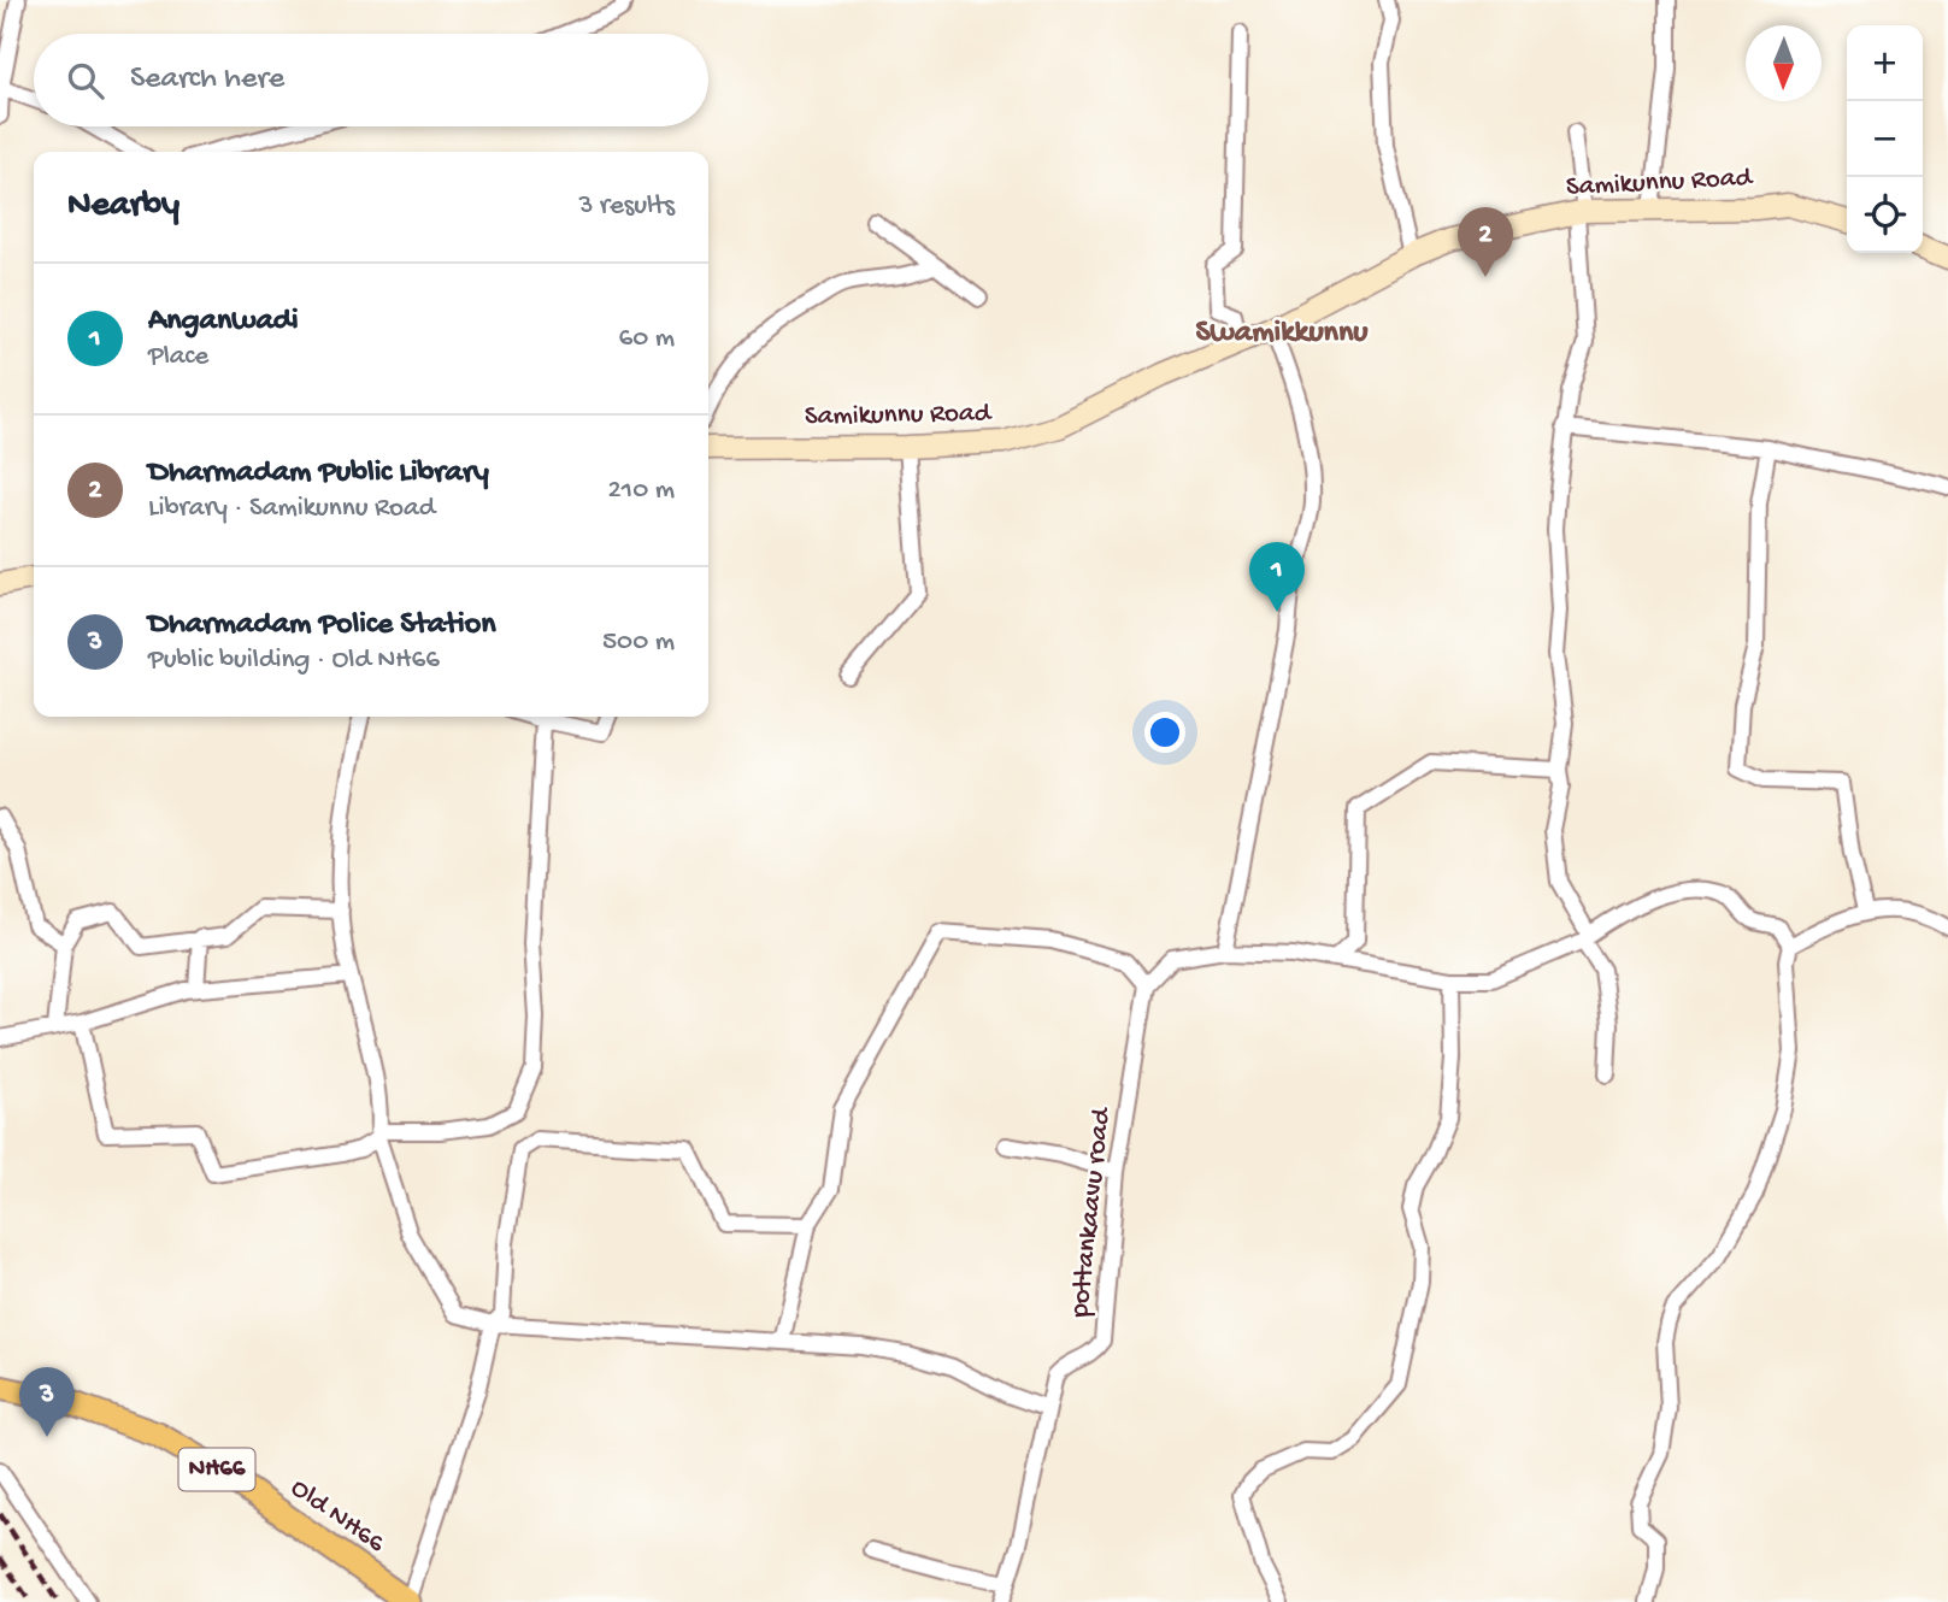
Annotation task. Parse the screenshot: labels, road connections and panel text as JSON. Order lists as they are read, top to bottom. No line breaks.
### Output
{"streets":{"main road":["Samikunnu Road","NH66","Old NH66"],"street":["pottankaavu road"]},"districts":["Swamikkunnu"],"north":"bottom","page":{"map_buttons":["+","−"],"search":"Search here","heading":["Nearby","3 results"],"pins":["2","1","3"],"list":[{"mark":"1","name":"Anganwadi","note":"Place","value":"60 m"},{"mark":"2","name":"Dharmadam Public Library","note":"Library · Samikunnu Road","value":"210 m"},{"mark":"3","name":"Dharmadam Police Station","note":"Public building · Old NH66","value":"500 m"}]}}
